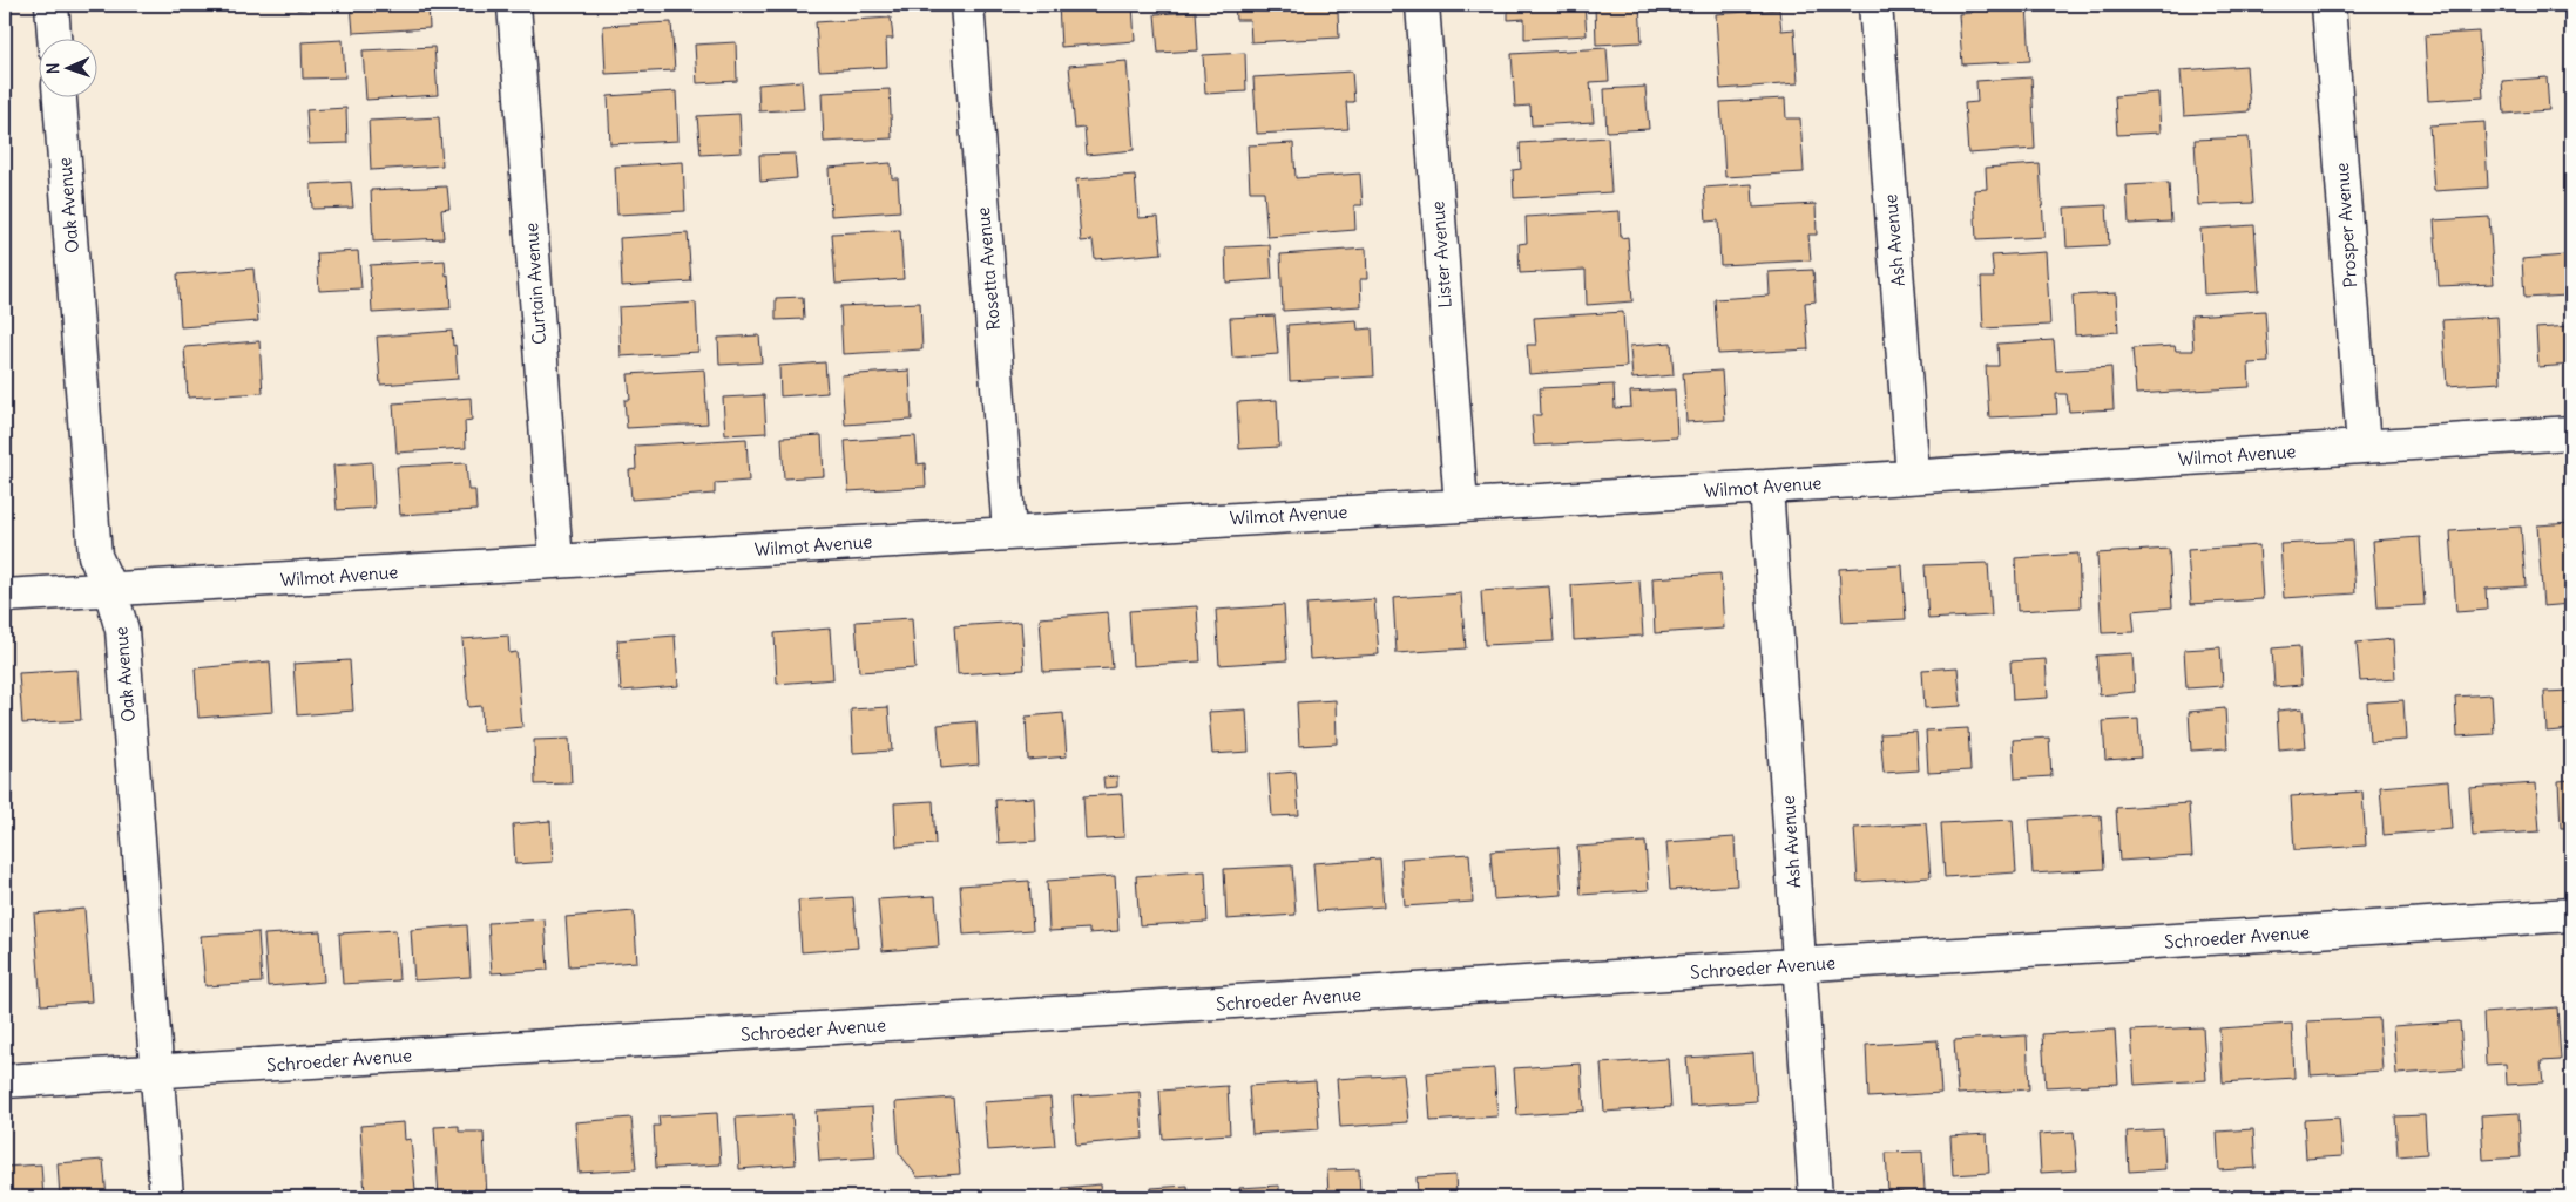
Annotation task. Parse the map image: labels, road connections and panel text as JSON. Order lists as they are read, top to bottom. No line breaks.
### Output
{"streets":{"street":["Oak Avenue","Prosper Avenue","Ash Avenue","Lister Avenue","Rosetta Avenue","Curtain Avenue","Wilmot Avenue","Schroeder Avenue"]},"crossings":[["Oak Avenue","Wilmot Avenue"],["Oak Avenue","Schroeder Avenue"],["Prosper Avenue","Wilmot Avenue"],["Ash Avenue","Wilmot Avenue"],["Ash Avenue","Schroeder Avenue"],["Lister Avenue","Wilmot Avenue"],["Rosetta Avenue","Wilmot Avenue"],["Curtain Avenue","Wilmot Avenue"]],"north":"left"}
